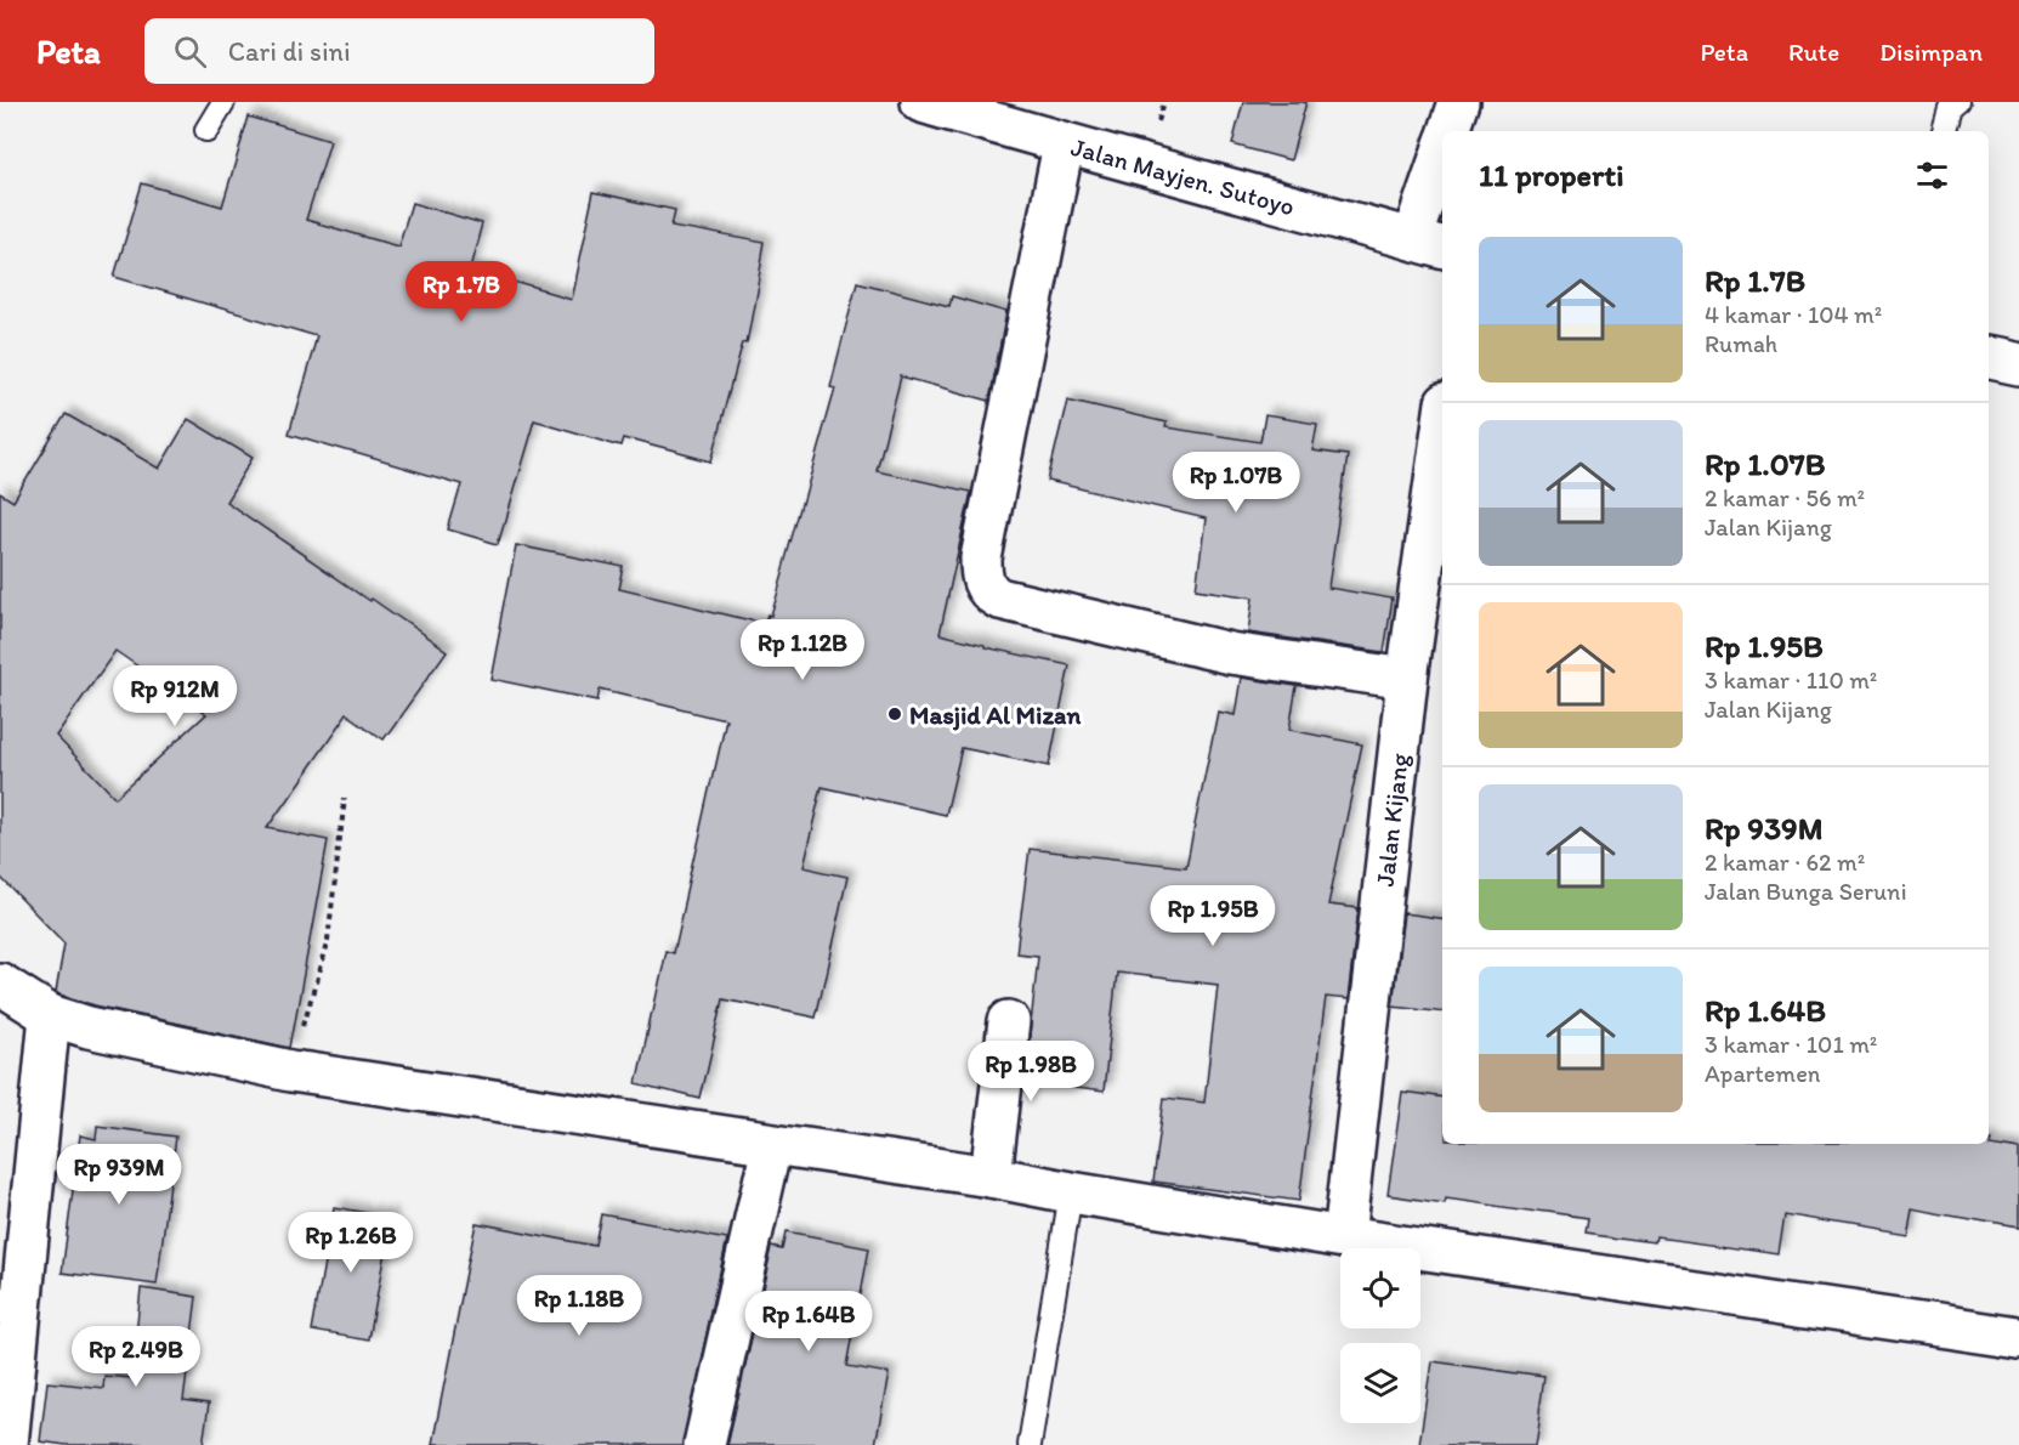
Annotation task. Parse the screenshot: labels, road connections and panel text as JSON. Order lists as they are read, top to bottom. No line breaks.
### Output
{"streets":{"main road":["Jalan Mayjen. Sutoyo","Jalan Kijang"]},"places":["Masjid Al Mizan"],"page":{"header":"Peta","search":"Cari di sini","nav":["Peta","Rute","Disimpan"],"heading":"11 properti","list":[{"name":"Rp 1.7B","note":"4 kamar · 104 m² · Rumah"},{"name":"Rp 1.07B","note":"2 kamar · 56 m² · Jalan Kijang"},{"name":"Rp 1.95B","note":"3 kamar · 110 m² · Jalan Kijang"},{"name":"Rp 939M","note":"2 kamar · 62 m² · Jalan Bunga Seruni"},{"name":"Rp 1.64B","note":"3 kamar · 101 m² · Apartemen"}],"price":["Rp 1.7B","Rp 1.07B","Rp 1.12B","Rp 912M","Rp 1.95B","Rp 1.98B","Rp 939M","Rp 1.26B","Rp 1.18B","Rp 1.64B","Rp 2.49B"]}}
